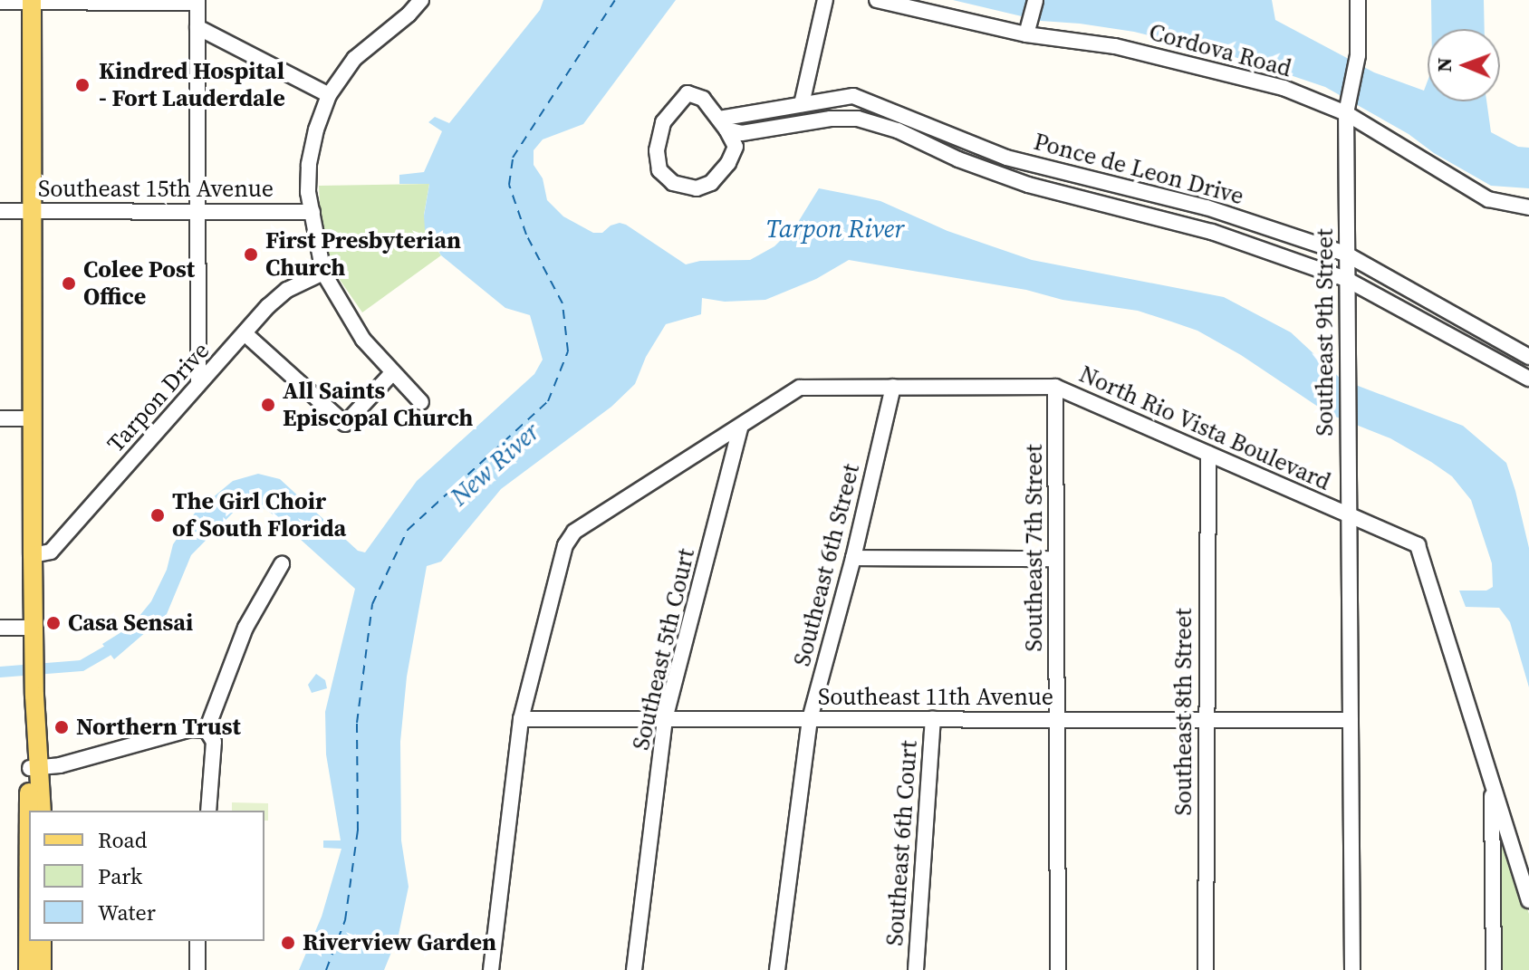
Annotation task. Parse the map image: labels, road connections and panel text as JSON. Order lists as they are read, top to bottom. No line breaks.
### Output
{"streets":{"street":["Cordova Road","Ponce de Leon Drive","Southeast 15th Avenue","Southeast 9th Street","Tarpon Drive","North Rio Vista Boulevard","Southeast 7th Street","Southeast 6th Street","Southeast 5th Court","Southeast 11th Avenue","Southeast 8th Street","Southeast 6th Court"]},"crossings":[["Cordova Road","Southeast 9th Street"],["Ponce de Leon Drive","Southeast 9th Street"],["Southeast 9th Street","North Rio Vista Boulevard"],["Southeast 9th Street","Southeast 11th Avenue"],["North Rio Vista Boulevard","Southeast 7th Street"],["North Rio Vista Boulevard","Southeast 6th Street"],["North Rio Vista Boulevard","Southeast 5th Court"],["North Rio Vista Boulevard","Southeast 11th Avenue"],["North Rio Vista Boulevard","Southeast 8th Street"],["Southeast 7th Street","Southeast 11th Avenue"],["Southeast 6th Street","Southeast 11th Avenue"],["Southeast 5th Court","Southeast 11th Avenue"],["Southeast 11th Avenue","Southeast 8th Street"],["Southeast 11th Avenue","Southeast 6th Court"]],"water":["Tarpon River","New River"],"places":["Kindred Hospital - Fort Lauderdale","First Presbyterian Church","Colee Post Office","All Saints Episcopal Church","The Girl Choir of South Florida","Casa Sensai","Northern Trust","Riverview Garden"],"legend":["Road","Park","Water"],"north":"left"}
